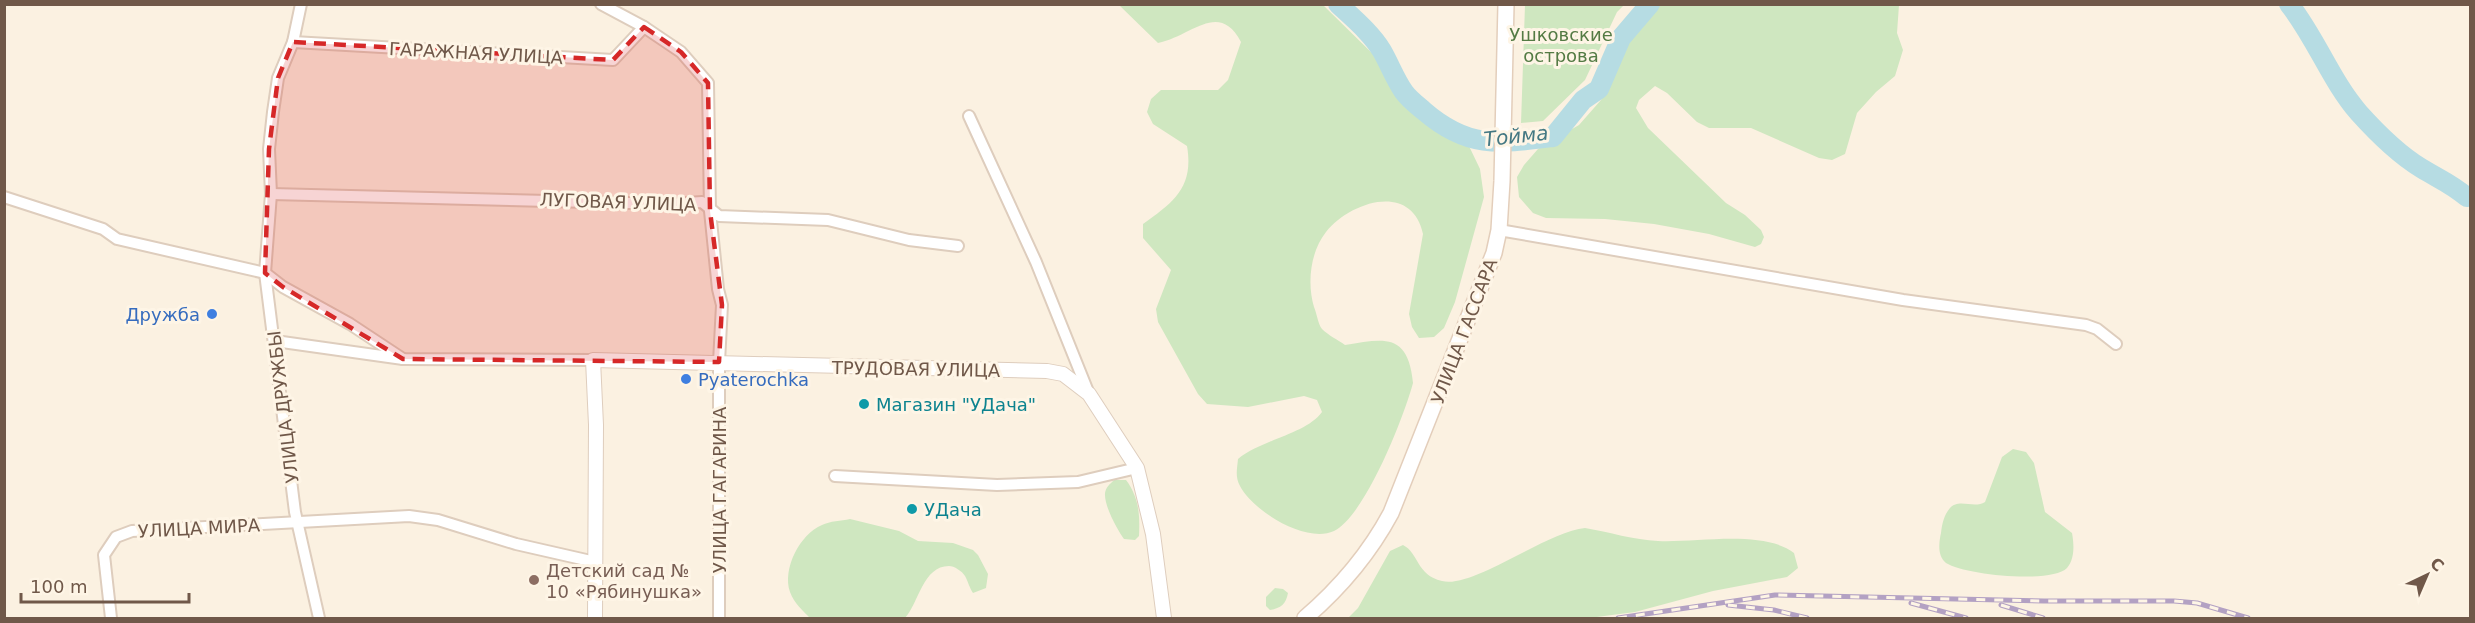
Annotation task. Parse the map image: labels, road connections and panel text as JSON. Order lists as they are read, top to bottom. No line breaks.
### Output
{"streets":{"main road":["УЛИЦА ГАССАРА"],"street":["ГАРАЖНАЯ УЛИЦА","ЛУГОВАЯ УЛИЦА","ТРУДОВАЯ УЛИЦА","УЛИЦА ДРУЖБЫ","УЛИЦА ГАГАРИНА","УЛИЦА МИРА"]},"crossings":[["ГАРАЖНАЯ УЛИЦА","УЛИЦА ДРУЖБЫ"],["ГАРАЖНАЯ УЛИЦА","УЛИЦА ГАГАРИНА"],["ЛУГОВАЯ УЛИЦА","УЛИЦА ДРУЖБЫ"],["ЛУГОВАЯ УЛИЦА","УЛИЦА ГАГАРИНА"],["ТРУДОВАЯ УЛИЦА","УЛИЦА ГАГАРИНА"],["УЛИЦА ДРУЖБЫ","УЛИЦА МИРА"]],"water":["Тойма"],"parks":["Ушковские острова"],"places":["Дружба","Pyaterochka","Магазин \"УДача\"","УДача","Детский сад № 10 «Рябинушка»"],"scale_bar":"100 m","north":"top right"}
